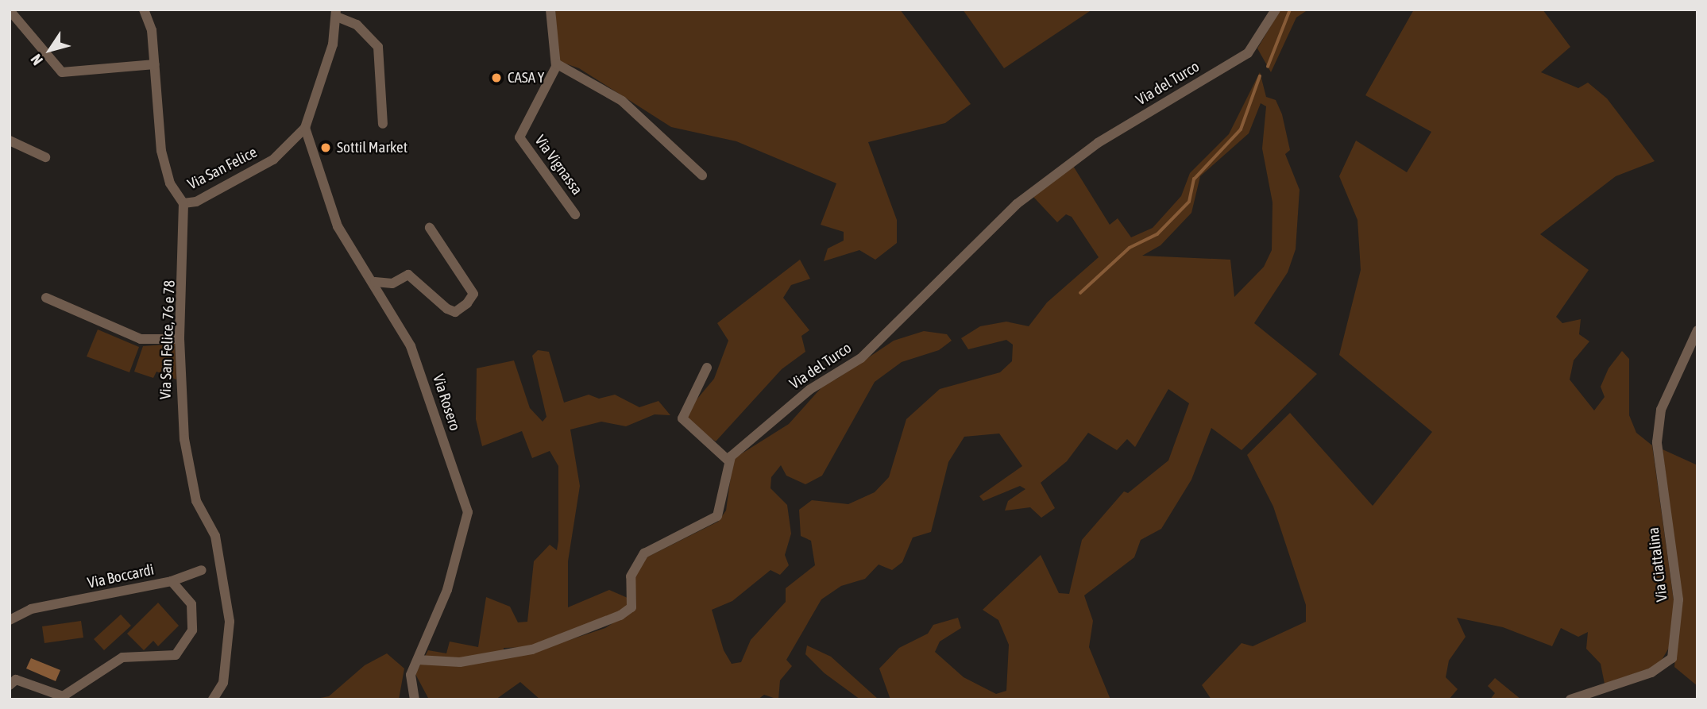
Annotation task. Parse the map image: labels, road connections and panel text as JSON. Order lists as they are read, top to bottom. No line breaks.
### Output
{"streets":{"street":["Via del Turco","Via Vignassa","Via San Felice","Via San Felice, 76 e 78","Via Rosero","Via Ciattalina","Via Boccardi"]},"crossings":[["Via San Felice","Via San Felice, 76 e 78"],["Via San Felice","Via Rosero"]],"places":["CASA Y","Sottil Market"],"north":"bottom left"}
